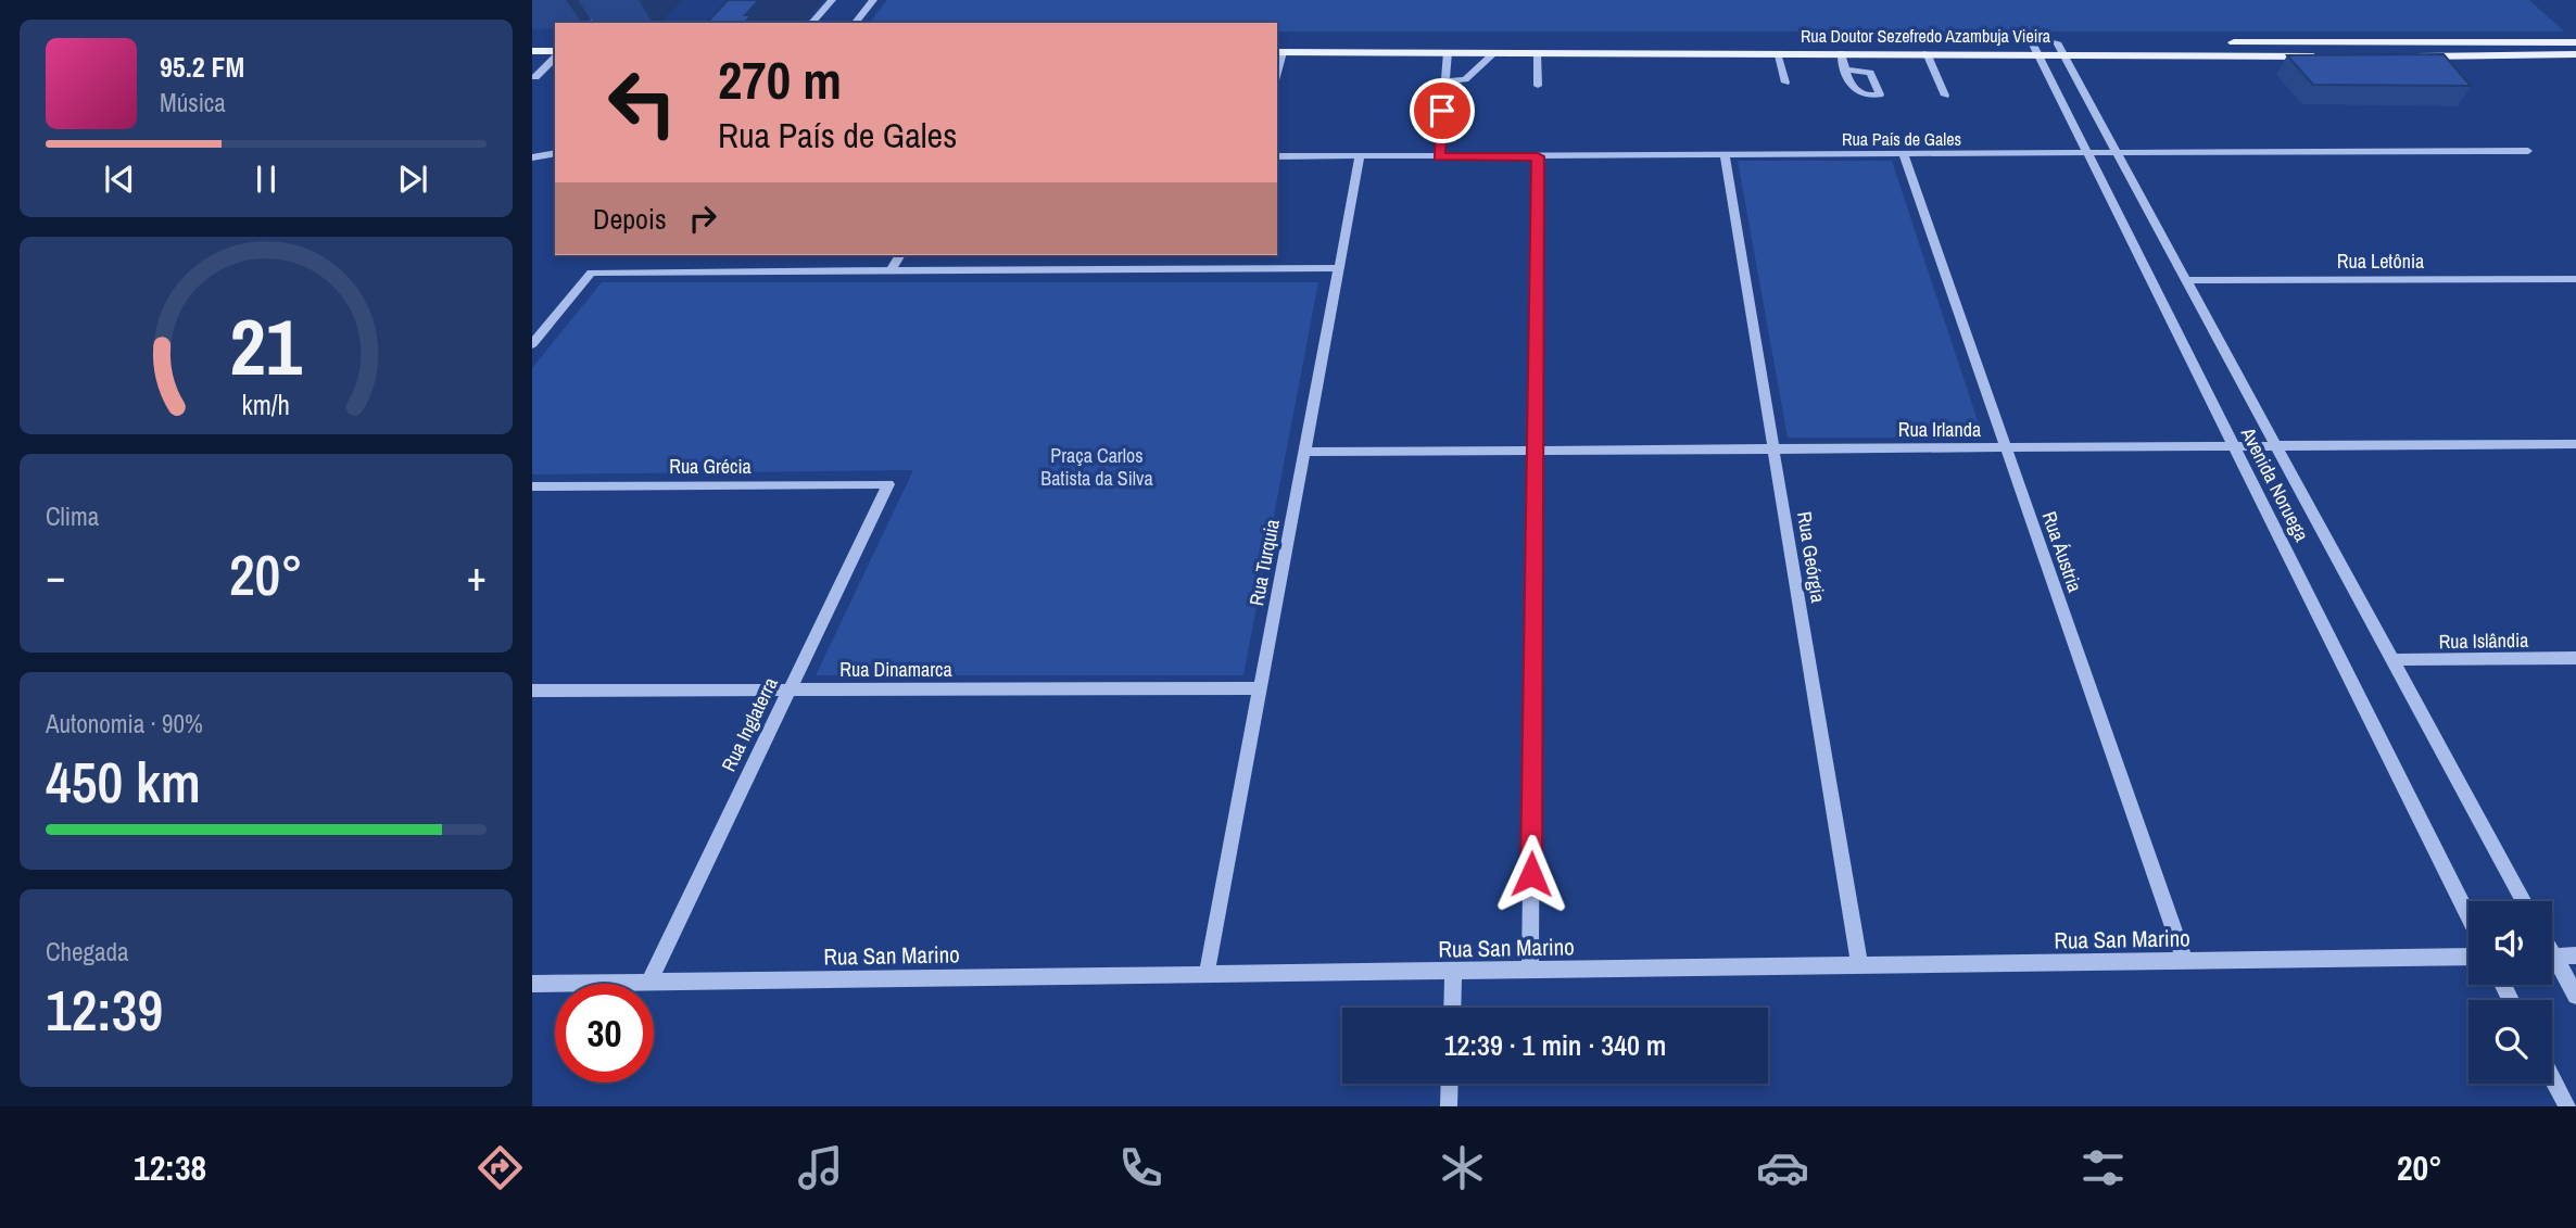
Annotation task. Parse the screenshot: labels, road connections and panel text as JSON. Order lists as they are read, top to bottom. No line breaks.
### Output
{"streets":{"main road":["Rua Doutor Sezefredo Azambuja Vieira"],"street":["Rua País de Gales","Rua Letônia","Rua Irlanda","Rua Grécia","Avenida Noruega","Rua Áustria","Rua Geórgia","Rua Turquia","Rua Islândia","Rua Dinamarca","Rua Inglaterra","Rua San Marino"]},"crossings":[["Rua Doutor Sezefredo Azambuja Vieira","Avenida Noruega"],["Rua País de Gales","Avenida Noruega"],["Rua País de Gales","Rua Áustria"],["Rua País de Gales","Rua Geórgia"],["Rua País de Gales","Rua Turquia"],["Rua Letônia","Avenida Noruega"],["Rua Irlanda","Avenida Noruega"],["Rua Irlanda","Rua Áustria"],["Rua Irlanda","Rua Geórgia"],["Rua Irlanda","Rua Turquia"],["Rua Grécia","Rua Inglaterra"],["Avenida Noruega","Rua Islândia"],["Rua Áustria","Rua San Marino"],["Rua Geórgia","Rua San Marino"],["Rua Turquia","Rua Dinamarca"],["Rua Turquia","Rua San Marino"],["Rua Dinamarca","Rua Inglaterra"],["Rua Inglaterra","Rua San Marino"]],"parks":["Praça Carlos Batista da Silva"],"page":{"turn":["270 m","Rua País de Gales"],"song":["95.2 FM","Música"],"then":"Depois","tile":["Clima",["Autonomia · 90%","450 km"],["Chegada","12:39"]],"heat":["−","20°","+"],"limit":"30","trip":"12:39 · 1 min · 340 m","tabs":["12:38","20°"],"gauge":["21","km/h"]}}
